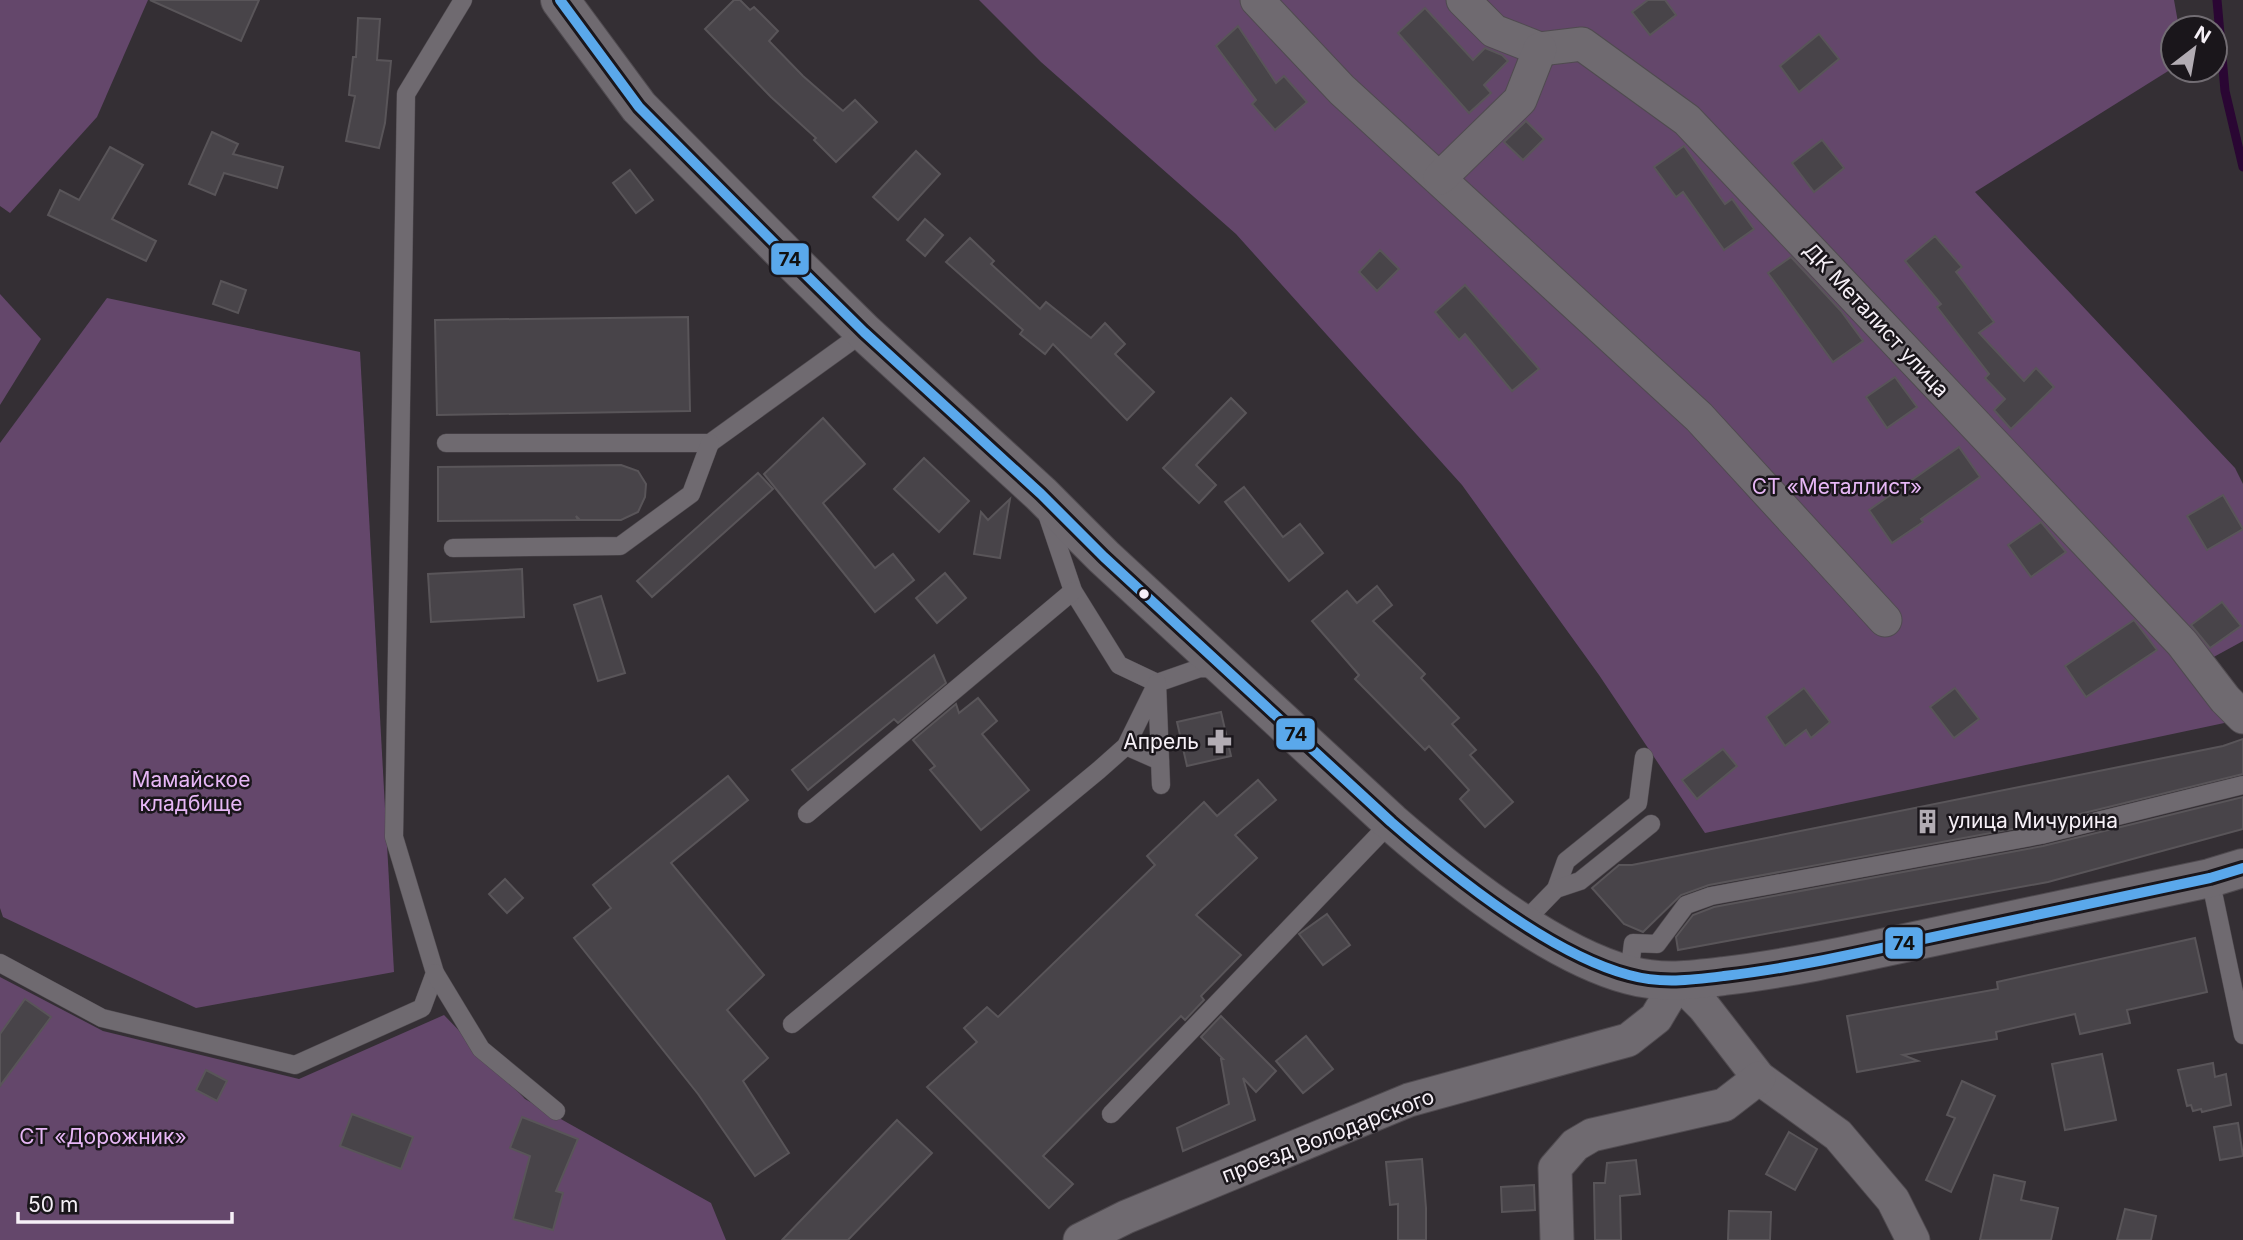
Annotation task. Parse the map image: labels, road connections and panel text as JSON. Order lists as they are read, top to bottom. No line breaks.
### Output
{"streets":{"street":["ДК Металист улица","проезд Володарского"]},"parks":["СТ «Металлист»","Мамайское кладбище","СТ «Дорожник»"],"places":{"pharmacy":["Апрель"],"building":["улица Мичурина"]},"lines":["transit line 74"],"scale_bar":"50 m","north":"top right"}
